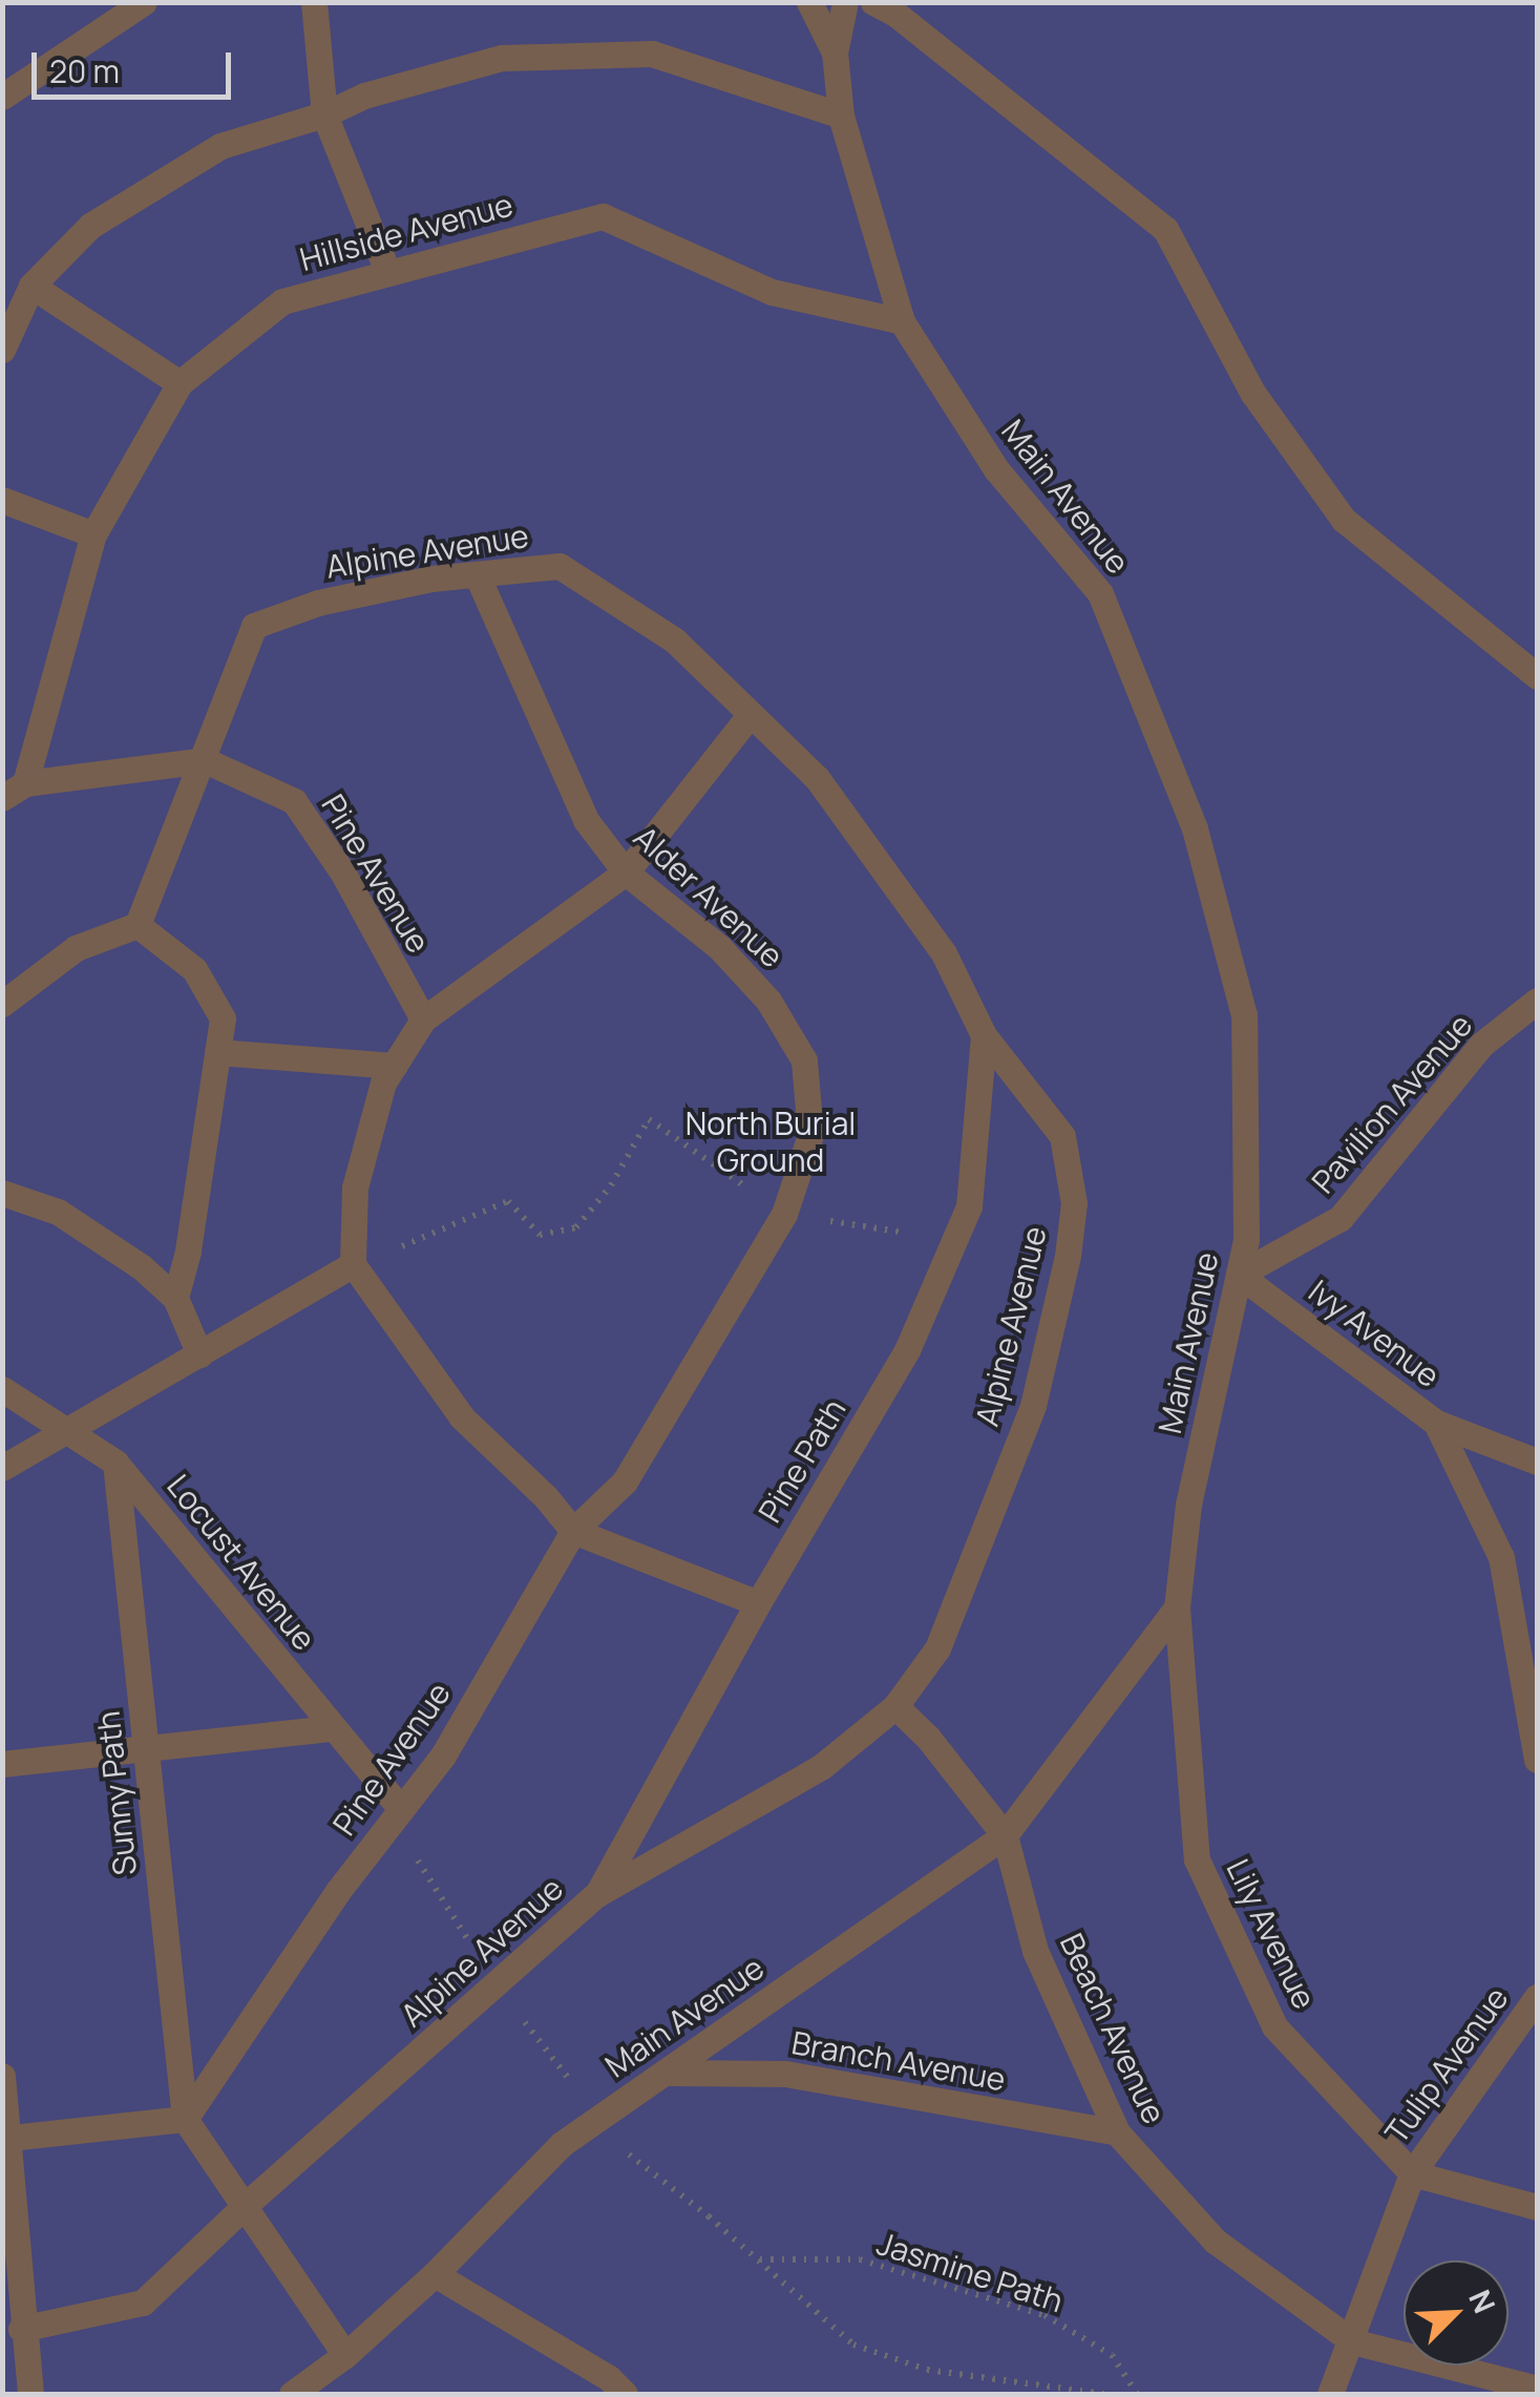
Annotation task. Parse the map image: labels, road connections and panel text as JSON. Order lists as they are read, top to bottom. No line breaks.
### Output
{"streets":{"lane":["Hillside Avenue","Main Avenue","Alpine Avenue","Pine Avenue","Alder Avenue","Pavilion Avenue","Ivy Avenue","Pine Path","Locust Avenue","Sunny Path","Lily Avenue","Beach Avenue","Branch Avenue","Tulip Avenue"],"path":["Jasmine Path"]},"crossings":[["Hillside Avenue","Main Avenue"],["Main Avenue","Pavilion Avenue"],["Main Avenue","Ivy Avenue"],["Main Avenue","Lily Avenue"],["Main Avenue","Beach Avenue"],["Main Avenue","Branch Avenue"],["Alpine Avenue","Pine Avenue"],["Alpine Avenue","Alder Avenue"],["Alpine Avenue","Pine Path"],["Pine Avenue","Alder Avenue"],["Pine Avenue","Locust Avenue"],["Pine Avenue","Sunny Path"],["Pavilion Avenue","Ivy Avenue"],["Locust Avenue","Sunny Path"],["Lily Avenue","Tulip Avenue"],["Beach Avenue","Branch Avenue"],["Beach Avenue","Tulip Avenue"]],"parks":["North Burial Ground"],"scale_bar":"20 m","north":"top right"}
